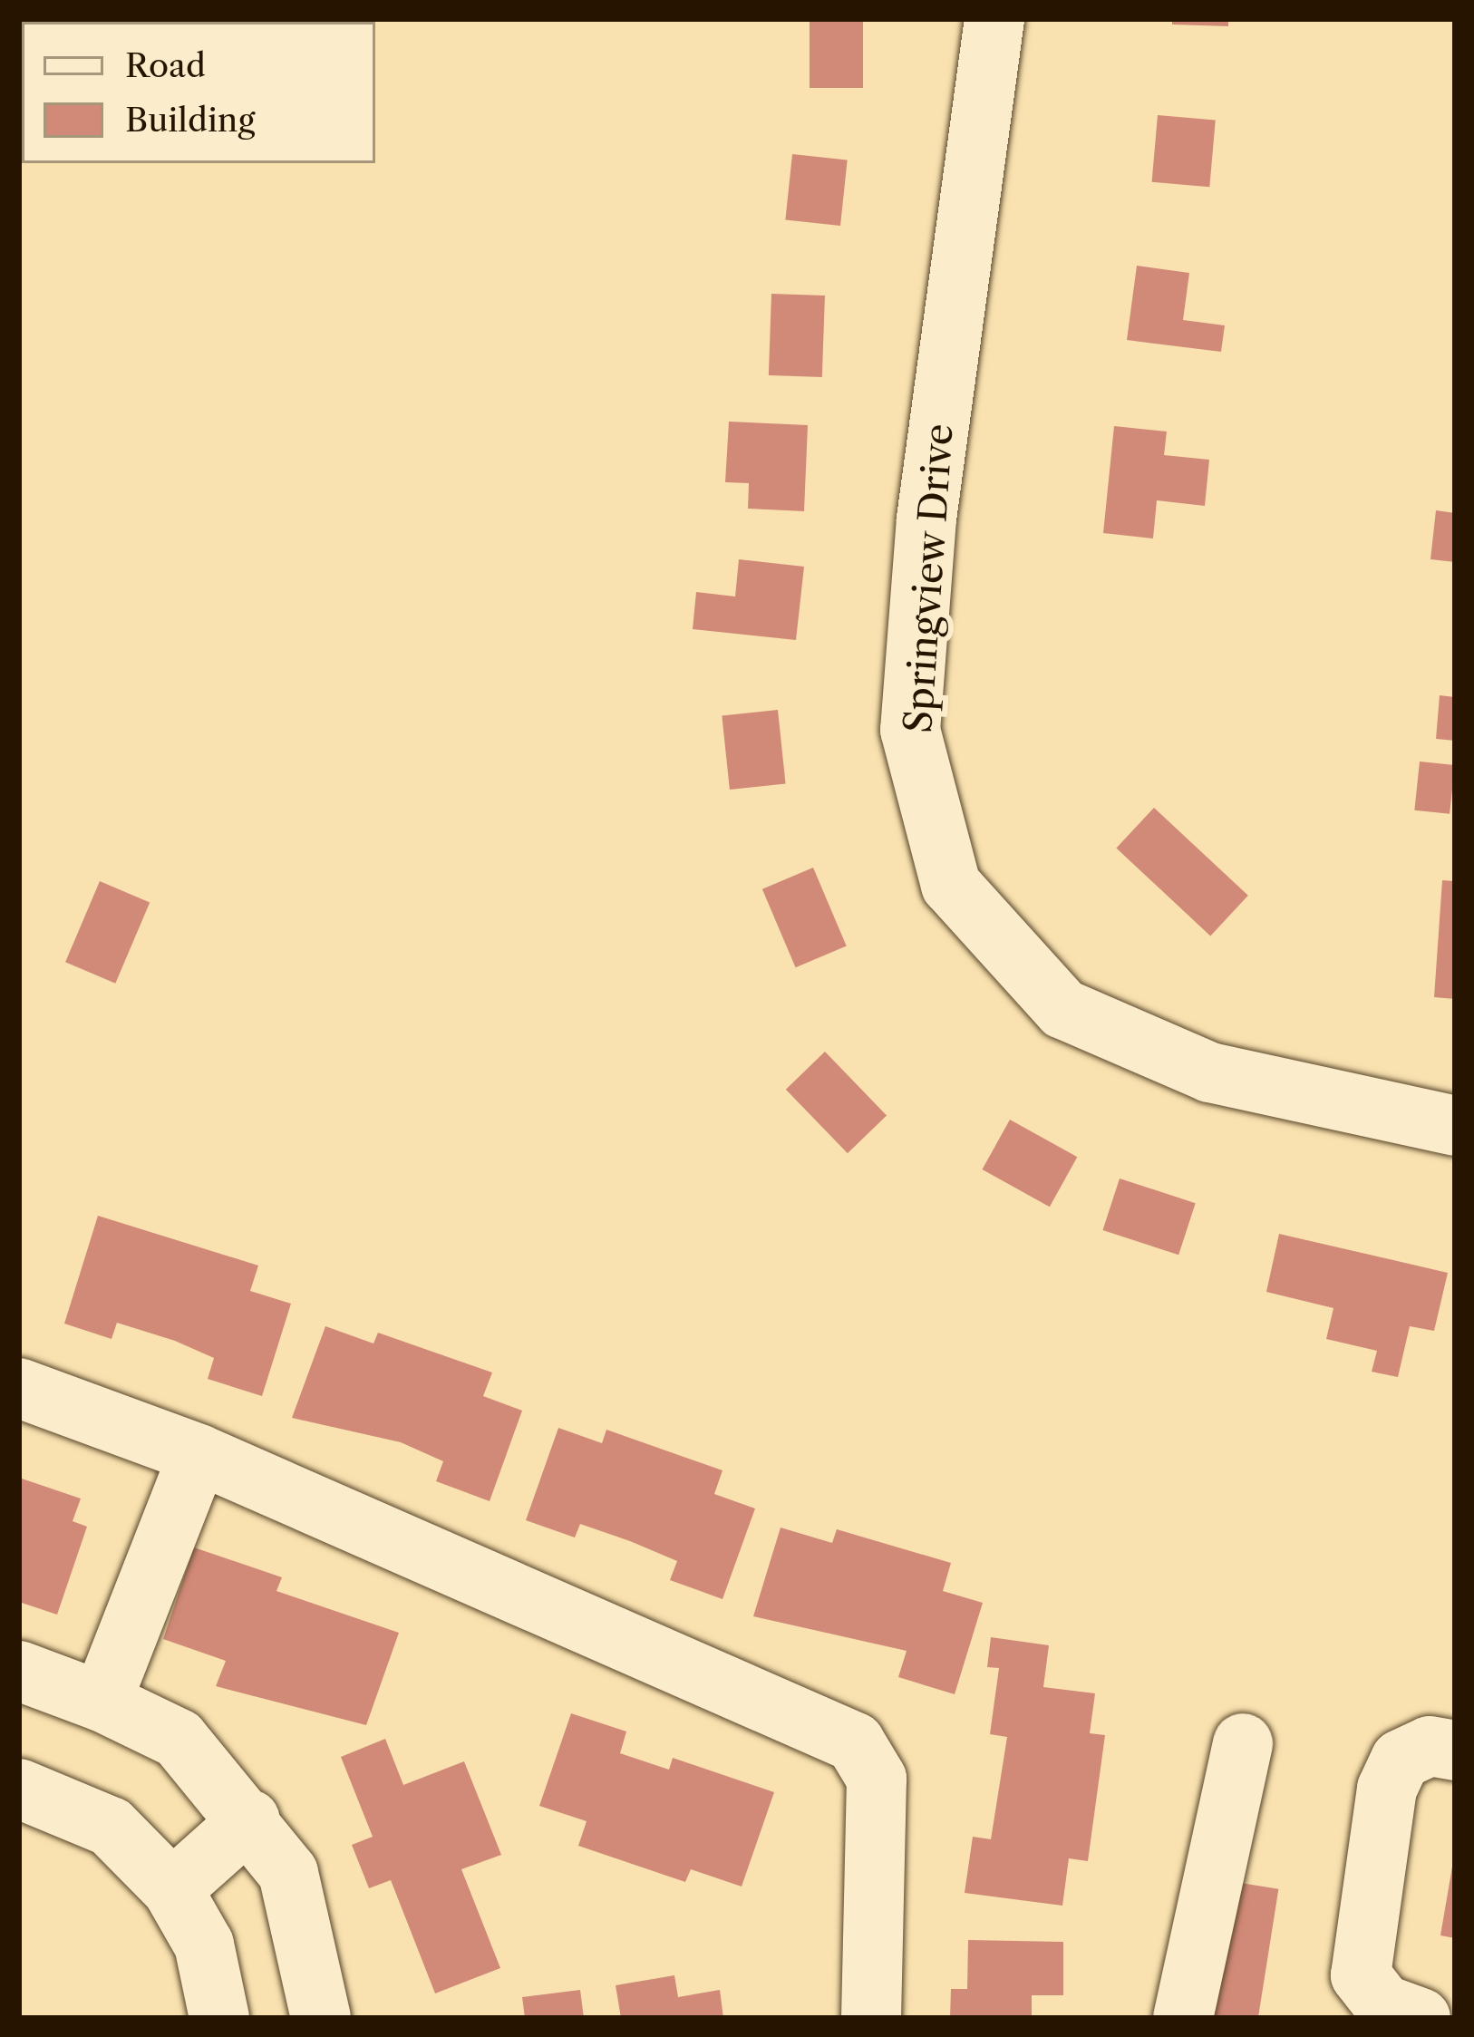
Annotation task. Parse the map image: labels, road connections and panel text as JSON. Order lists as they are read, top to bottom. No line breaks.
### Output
{"streets":{"street":["Springview Drive"]},"legend":["Road","Building"]}
